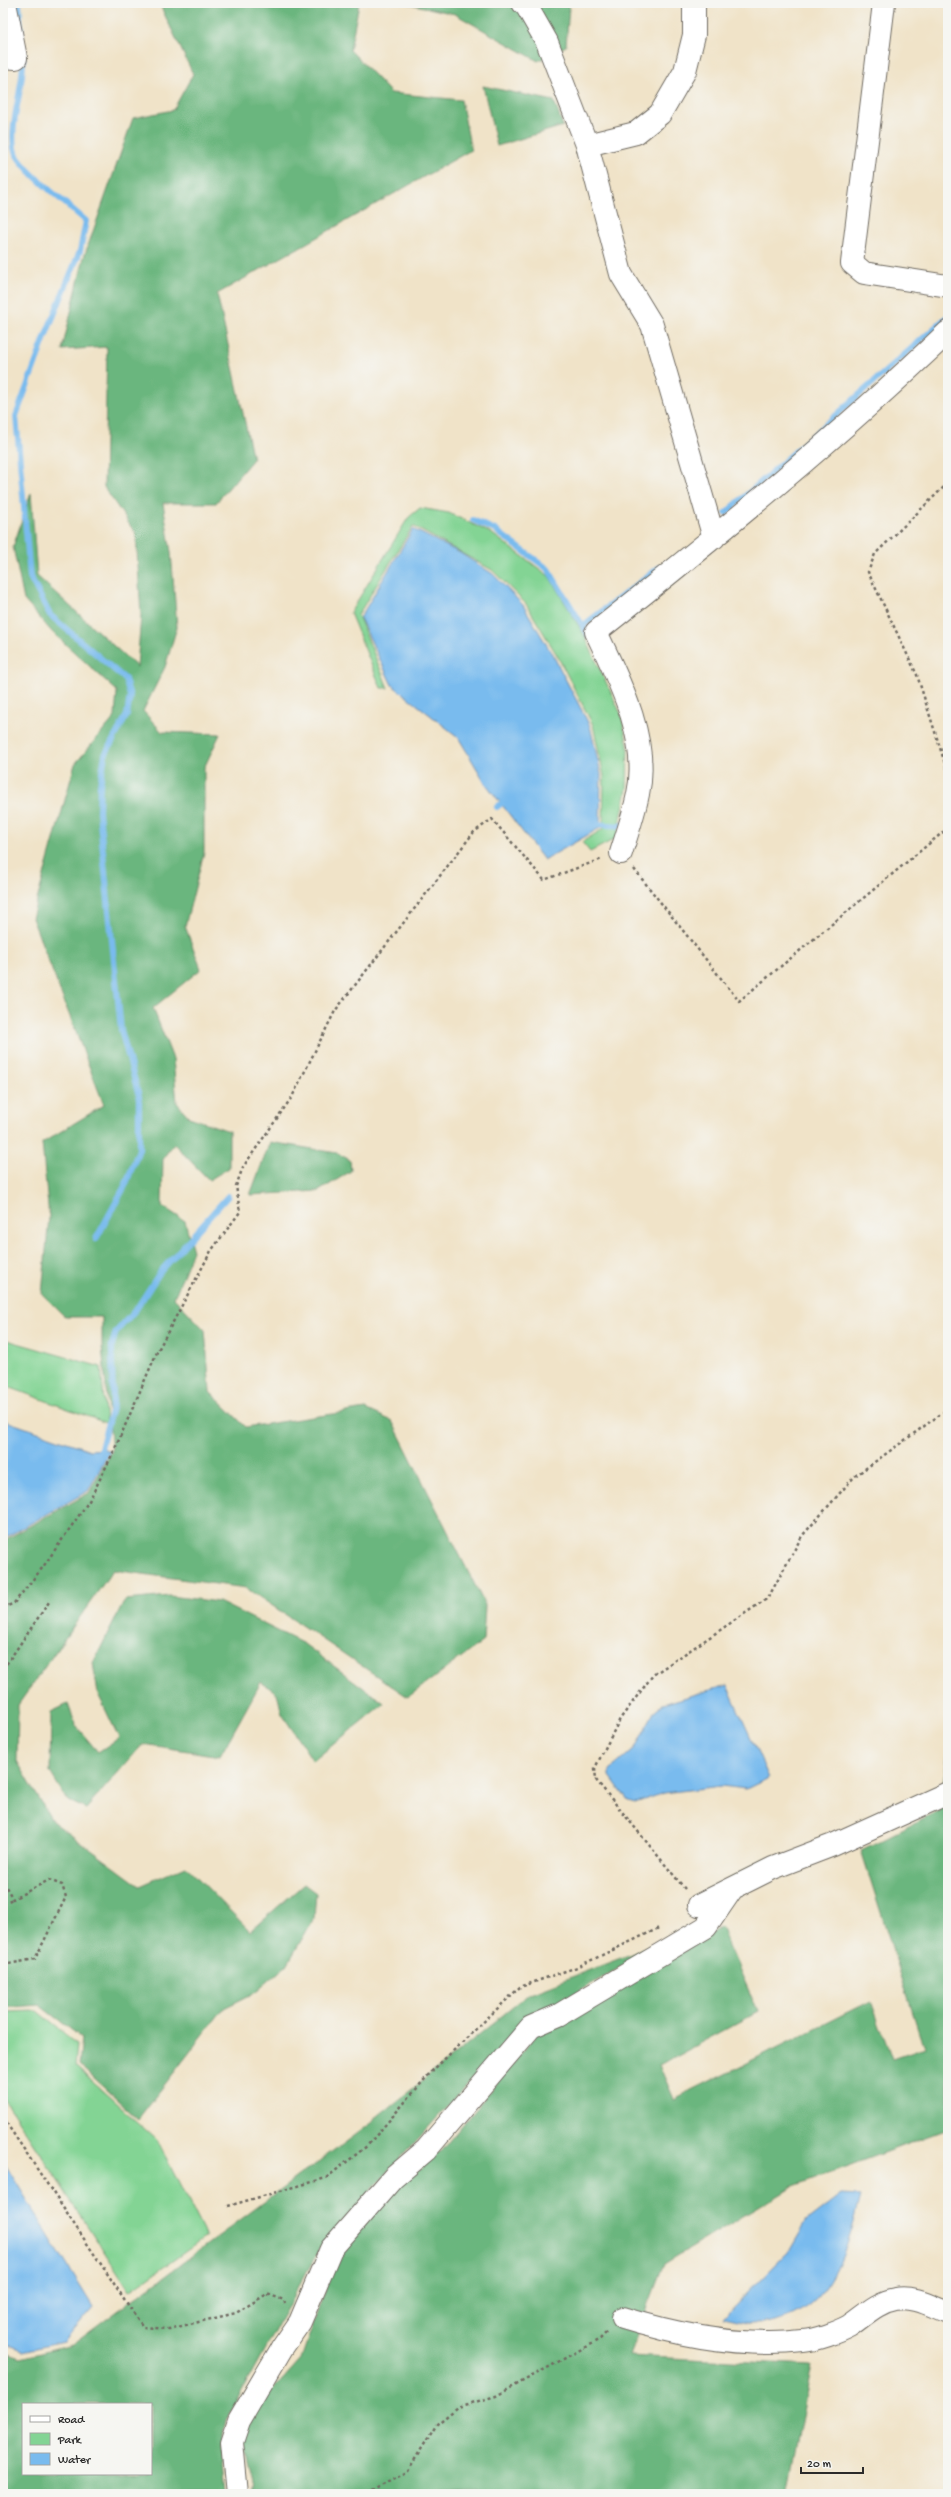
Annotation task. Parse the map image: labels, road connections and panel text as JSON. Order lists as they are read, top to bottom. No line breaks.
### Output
{"legend":["Road","Park","Water"],"scale_bar":"20 m"}
